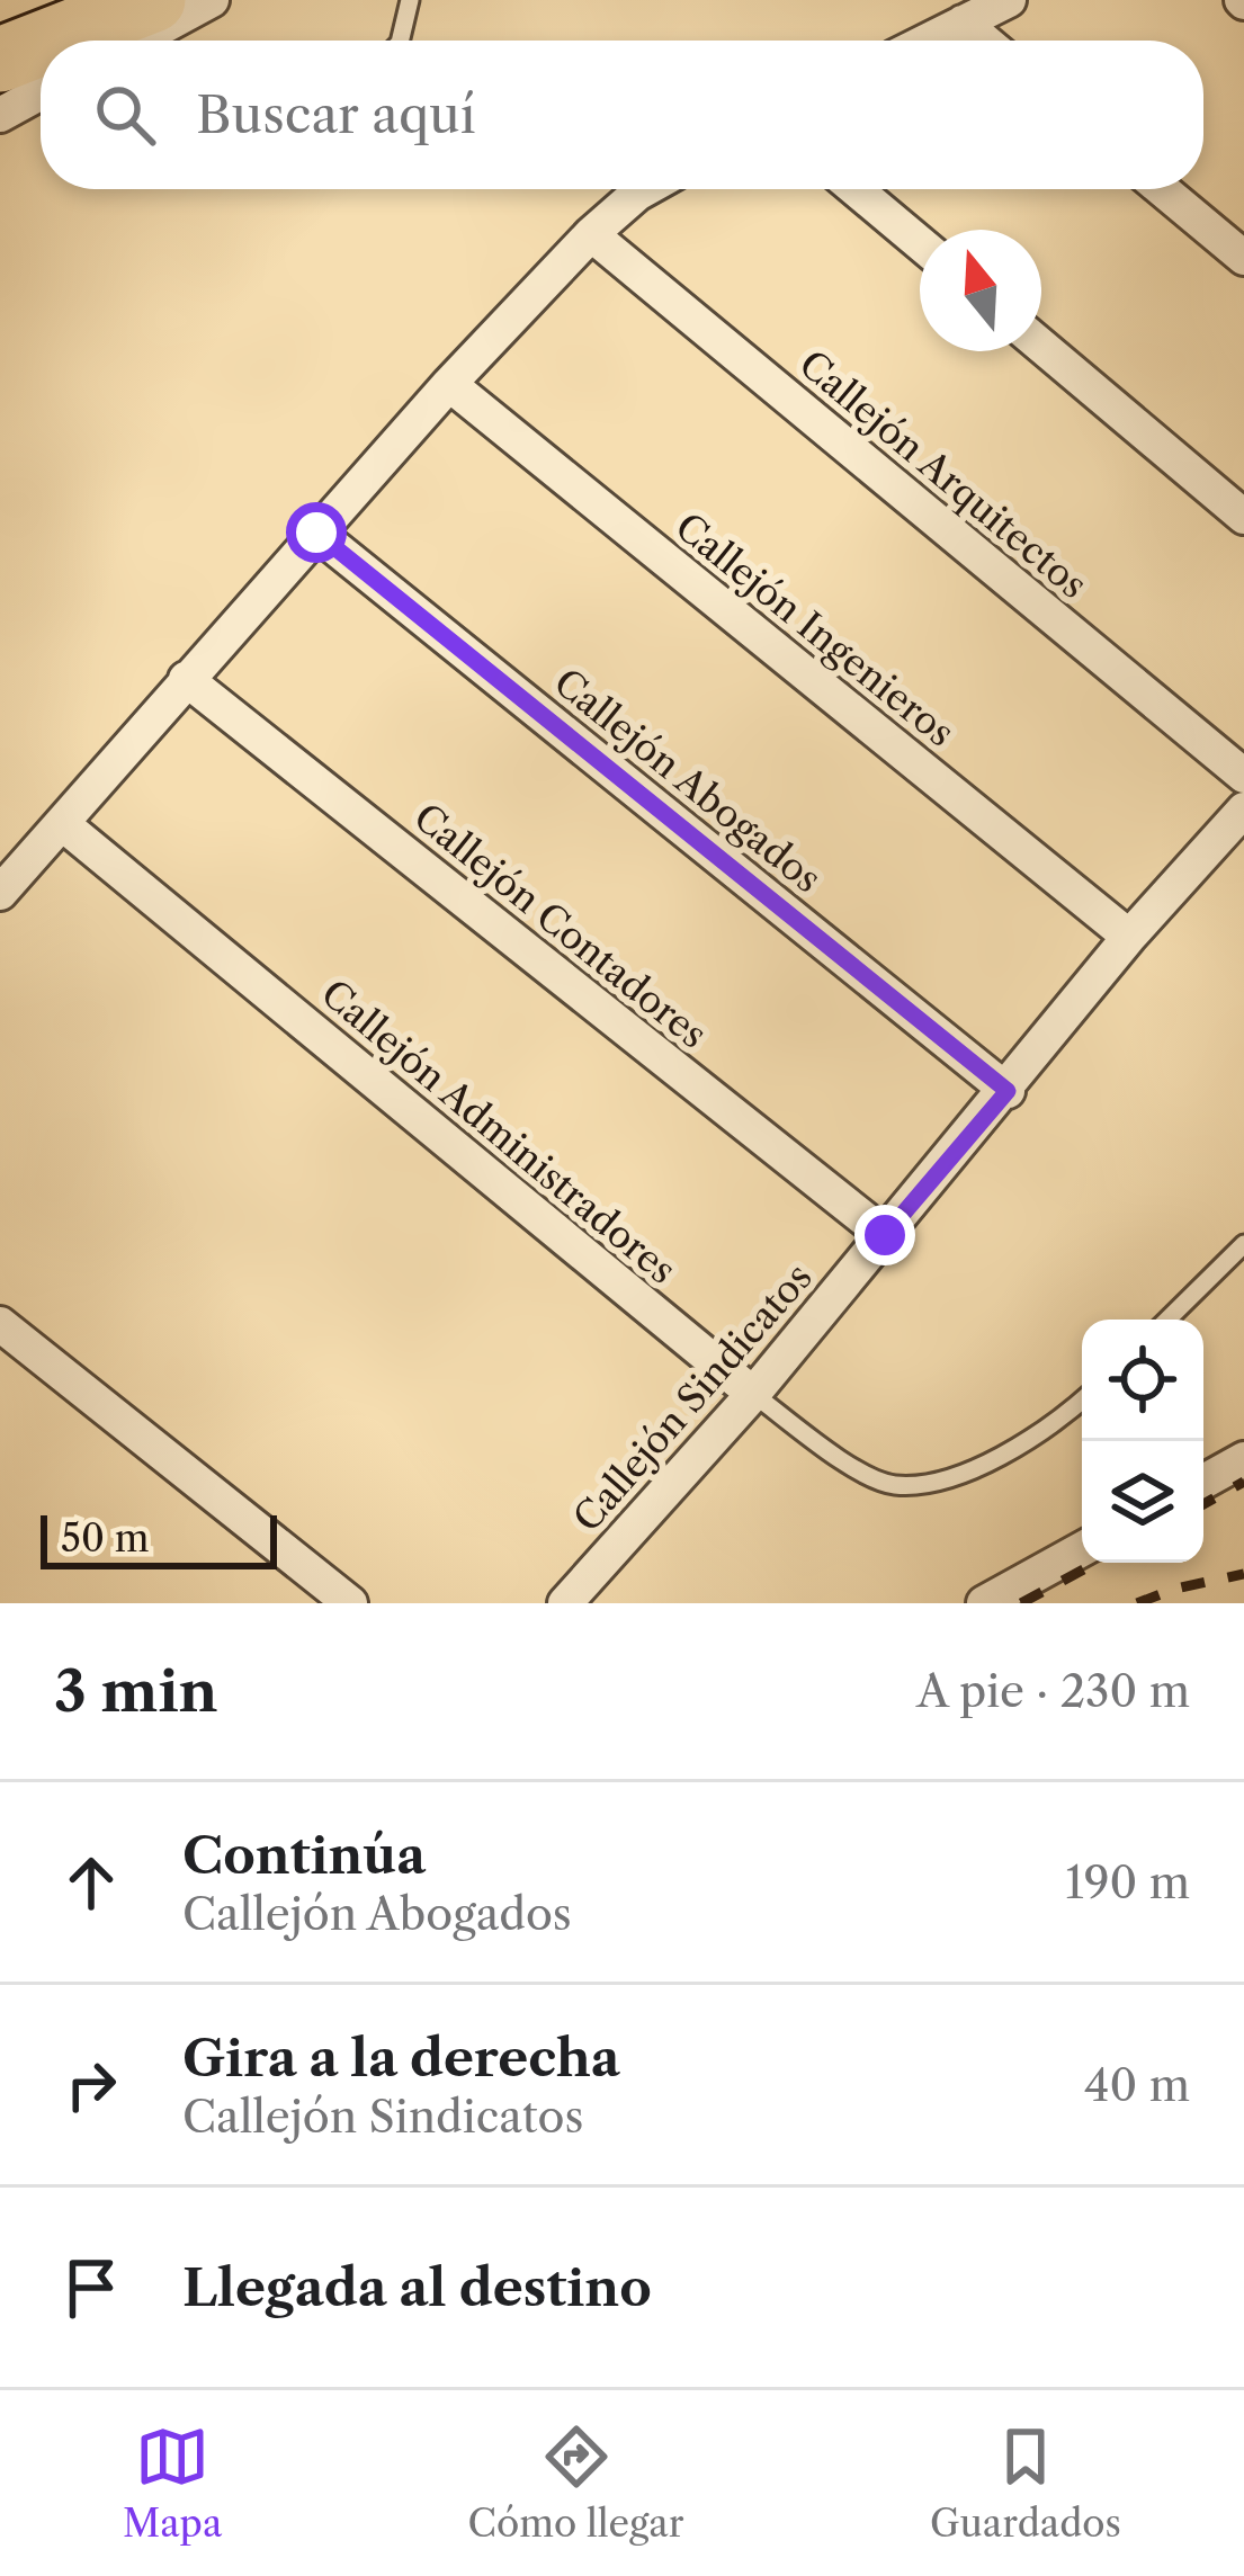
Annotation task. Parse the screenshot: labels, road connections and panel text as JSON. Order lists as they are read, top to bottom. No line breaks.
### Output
{"streets":{"street":["Callejón Arquitectos","Callejón Ingenieros","Callejón Abogados","Callejón Contadores","Callejón Administradores","Callejón Sindicatos"]},"crossings":[["Callejón Ingenieros","Callejón Sindicatos"],["Callejón Abogados","Callejón Sindicatos"],["Callejón Contadores","Callejón Sindicatos"],["Callejón Administradores","Callejón Sindicatos"]],"scale_bar":"50 m","north":"top","page":{"search":"Buscar aquí","scale":"50 m","heading":["3 min","A pie · 230 m"],"list":[["Continúa","Callejón Abogados","190 m"],["Gira a la derecha","Callejón Sindicatos","40 m"],"Llegada al destino"],"nav":["Mapa","Cómo llegar","Guardados"]}}
